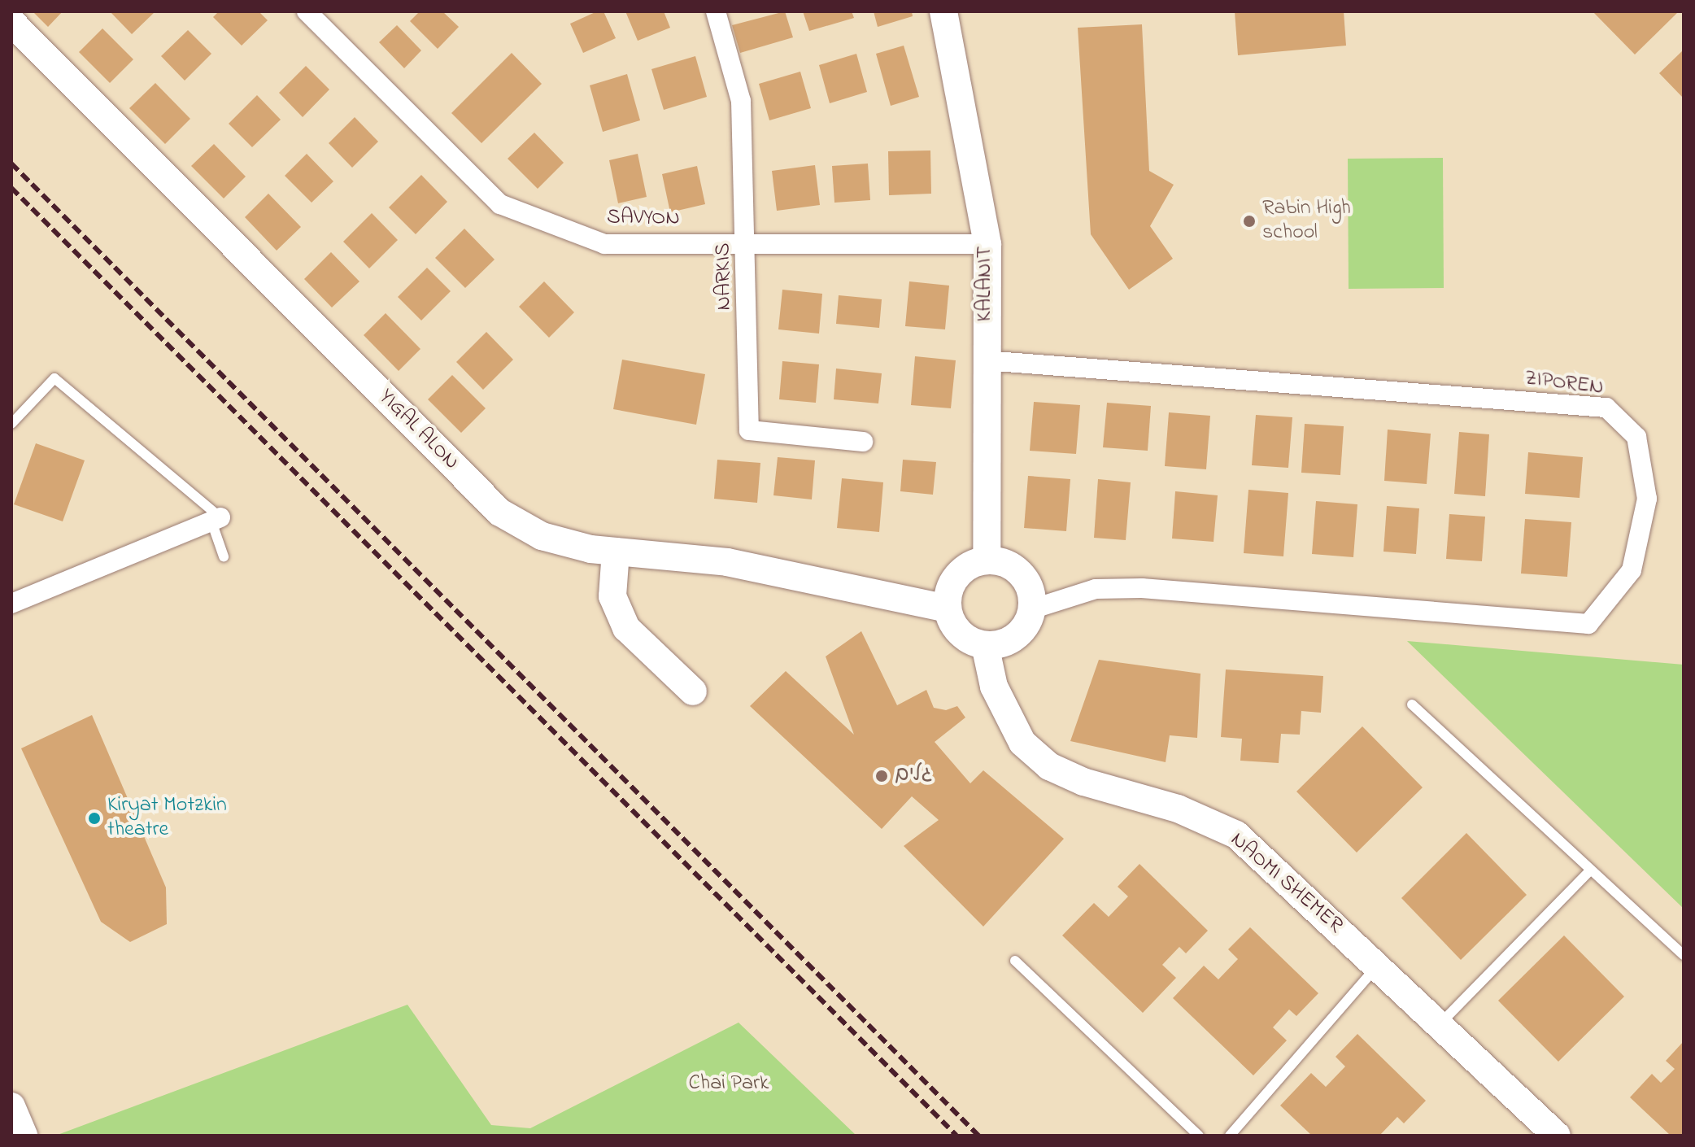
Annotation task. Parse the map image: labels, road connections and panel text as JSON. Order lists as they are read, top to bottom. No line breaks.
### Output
{"streets":{"street":["SAVYON","NARKIS","KALANIT","ZIPOREN","YIGAL ALON","NAOMI SHEMER"]},"crossings":[["SAVYON","NARKIS"],["SAVYON","KALANIT"],["KALANIT","ZIPOREN"],["KALANIT","YIGAL ALON"],["KALANIT","NAOMI SHEMER"],["ZIPOREN","YIGAL ALON"],["ZIPOREN","NAOMI SHEMER"],["YIGAL ALON","NAOMI SHEMER"]],"parks":["Chai Park"],"places":["Rabin High school","גלים","Kiryat Motzkin theatre"]}
